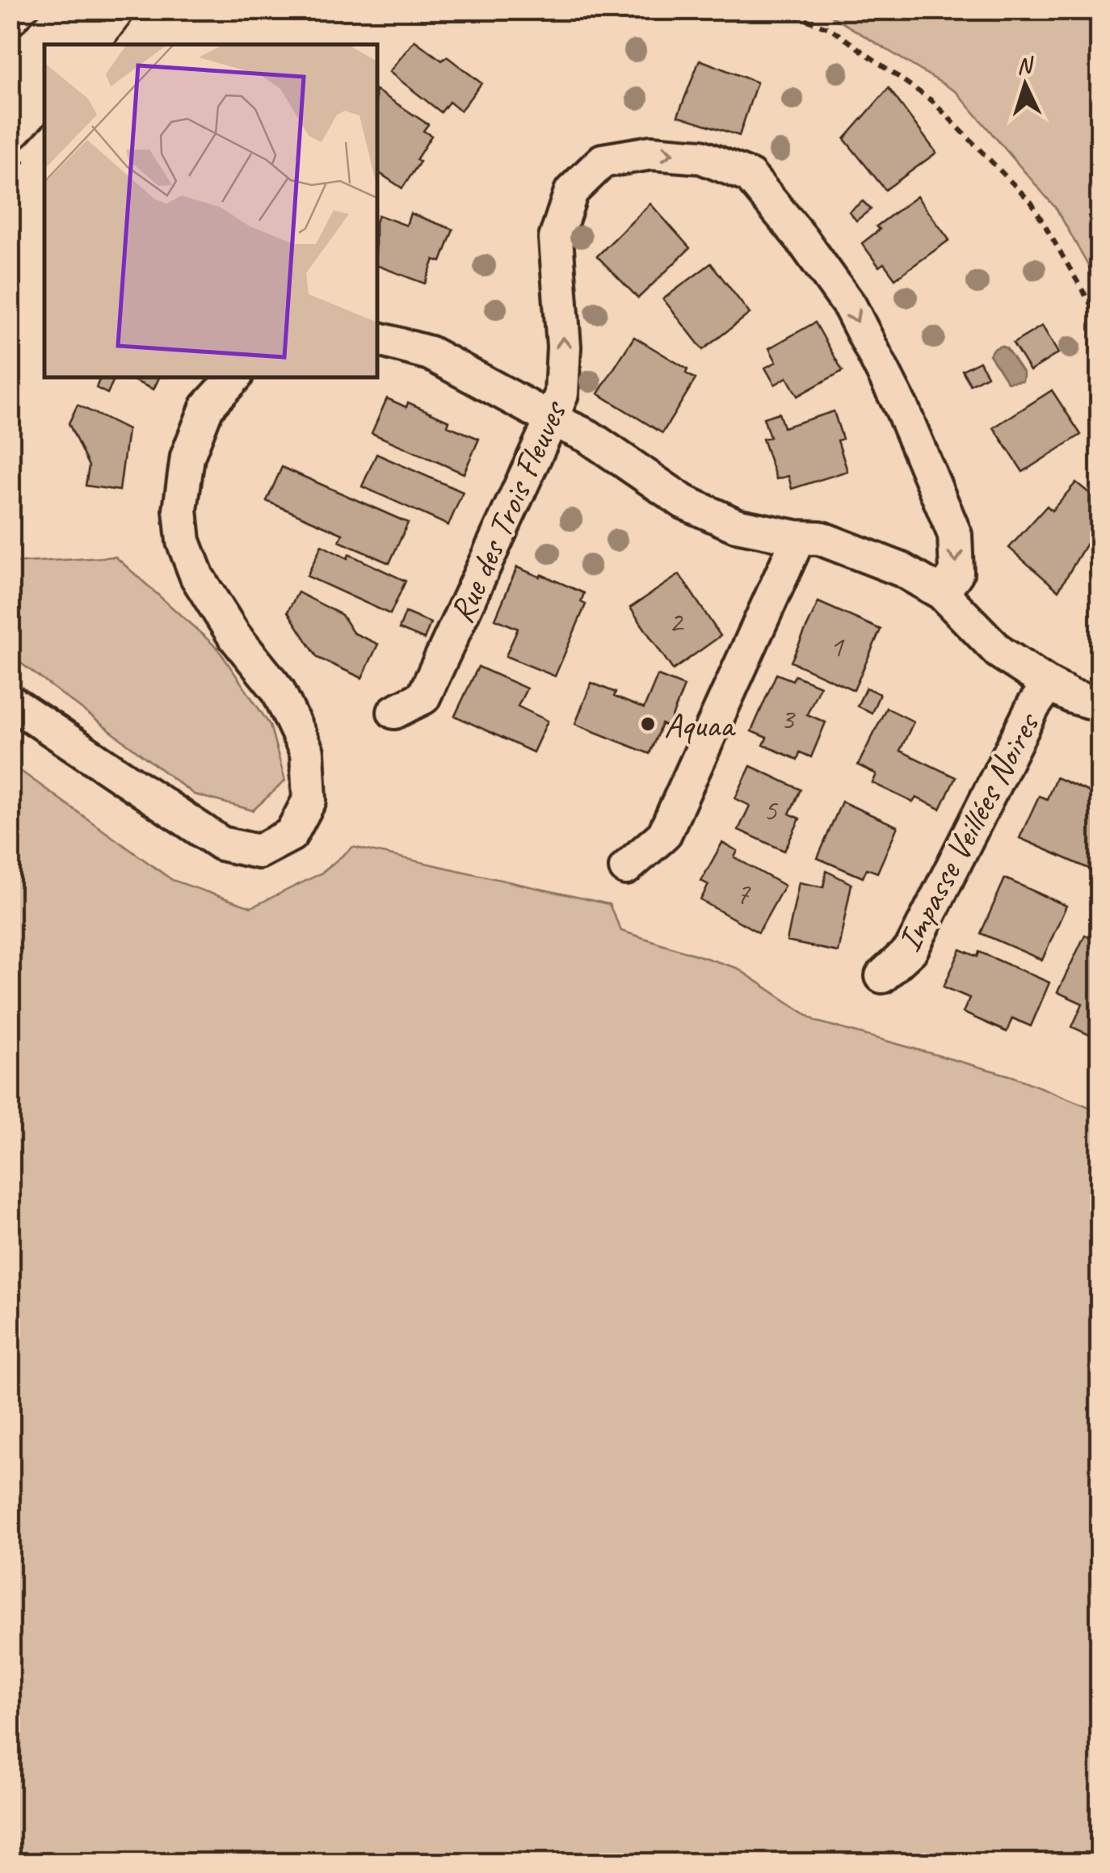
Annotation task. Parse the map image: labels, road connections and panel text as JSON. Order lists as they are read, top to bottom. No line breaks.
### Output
{"streets":{"street":["Rue des Trois Fleuves","Impasse Veillées Noires"]},"places":["Aquaa"],"house_numbers":["2","1","3","5","7"],"north":"top"}
